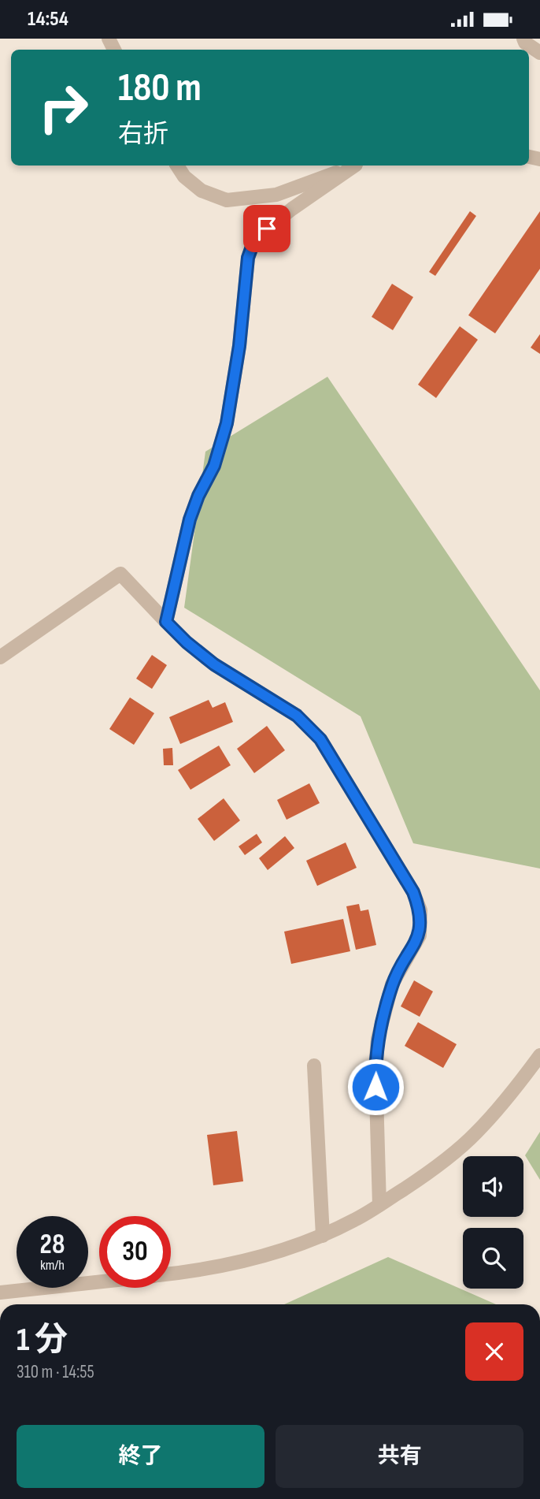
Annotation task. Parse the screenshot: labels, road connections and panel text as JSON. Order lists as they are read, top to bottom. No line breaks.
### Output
{"page":{"status":"14:54","turn":["180 m","右折"],"speed":"28 km/h","limit":"30","heading":["1 分","310 m · 14:55"],"buttons":["終了","共有"]}}
